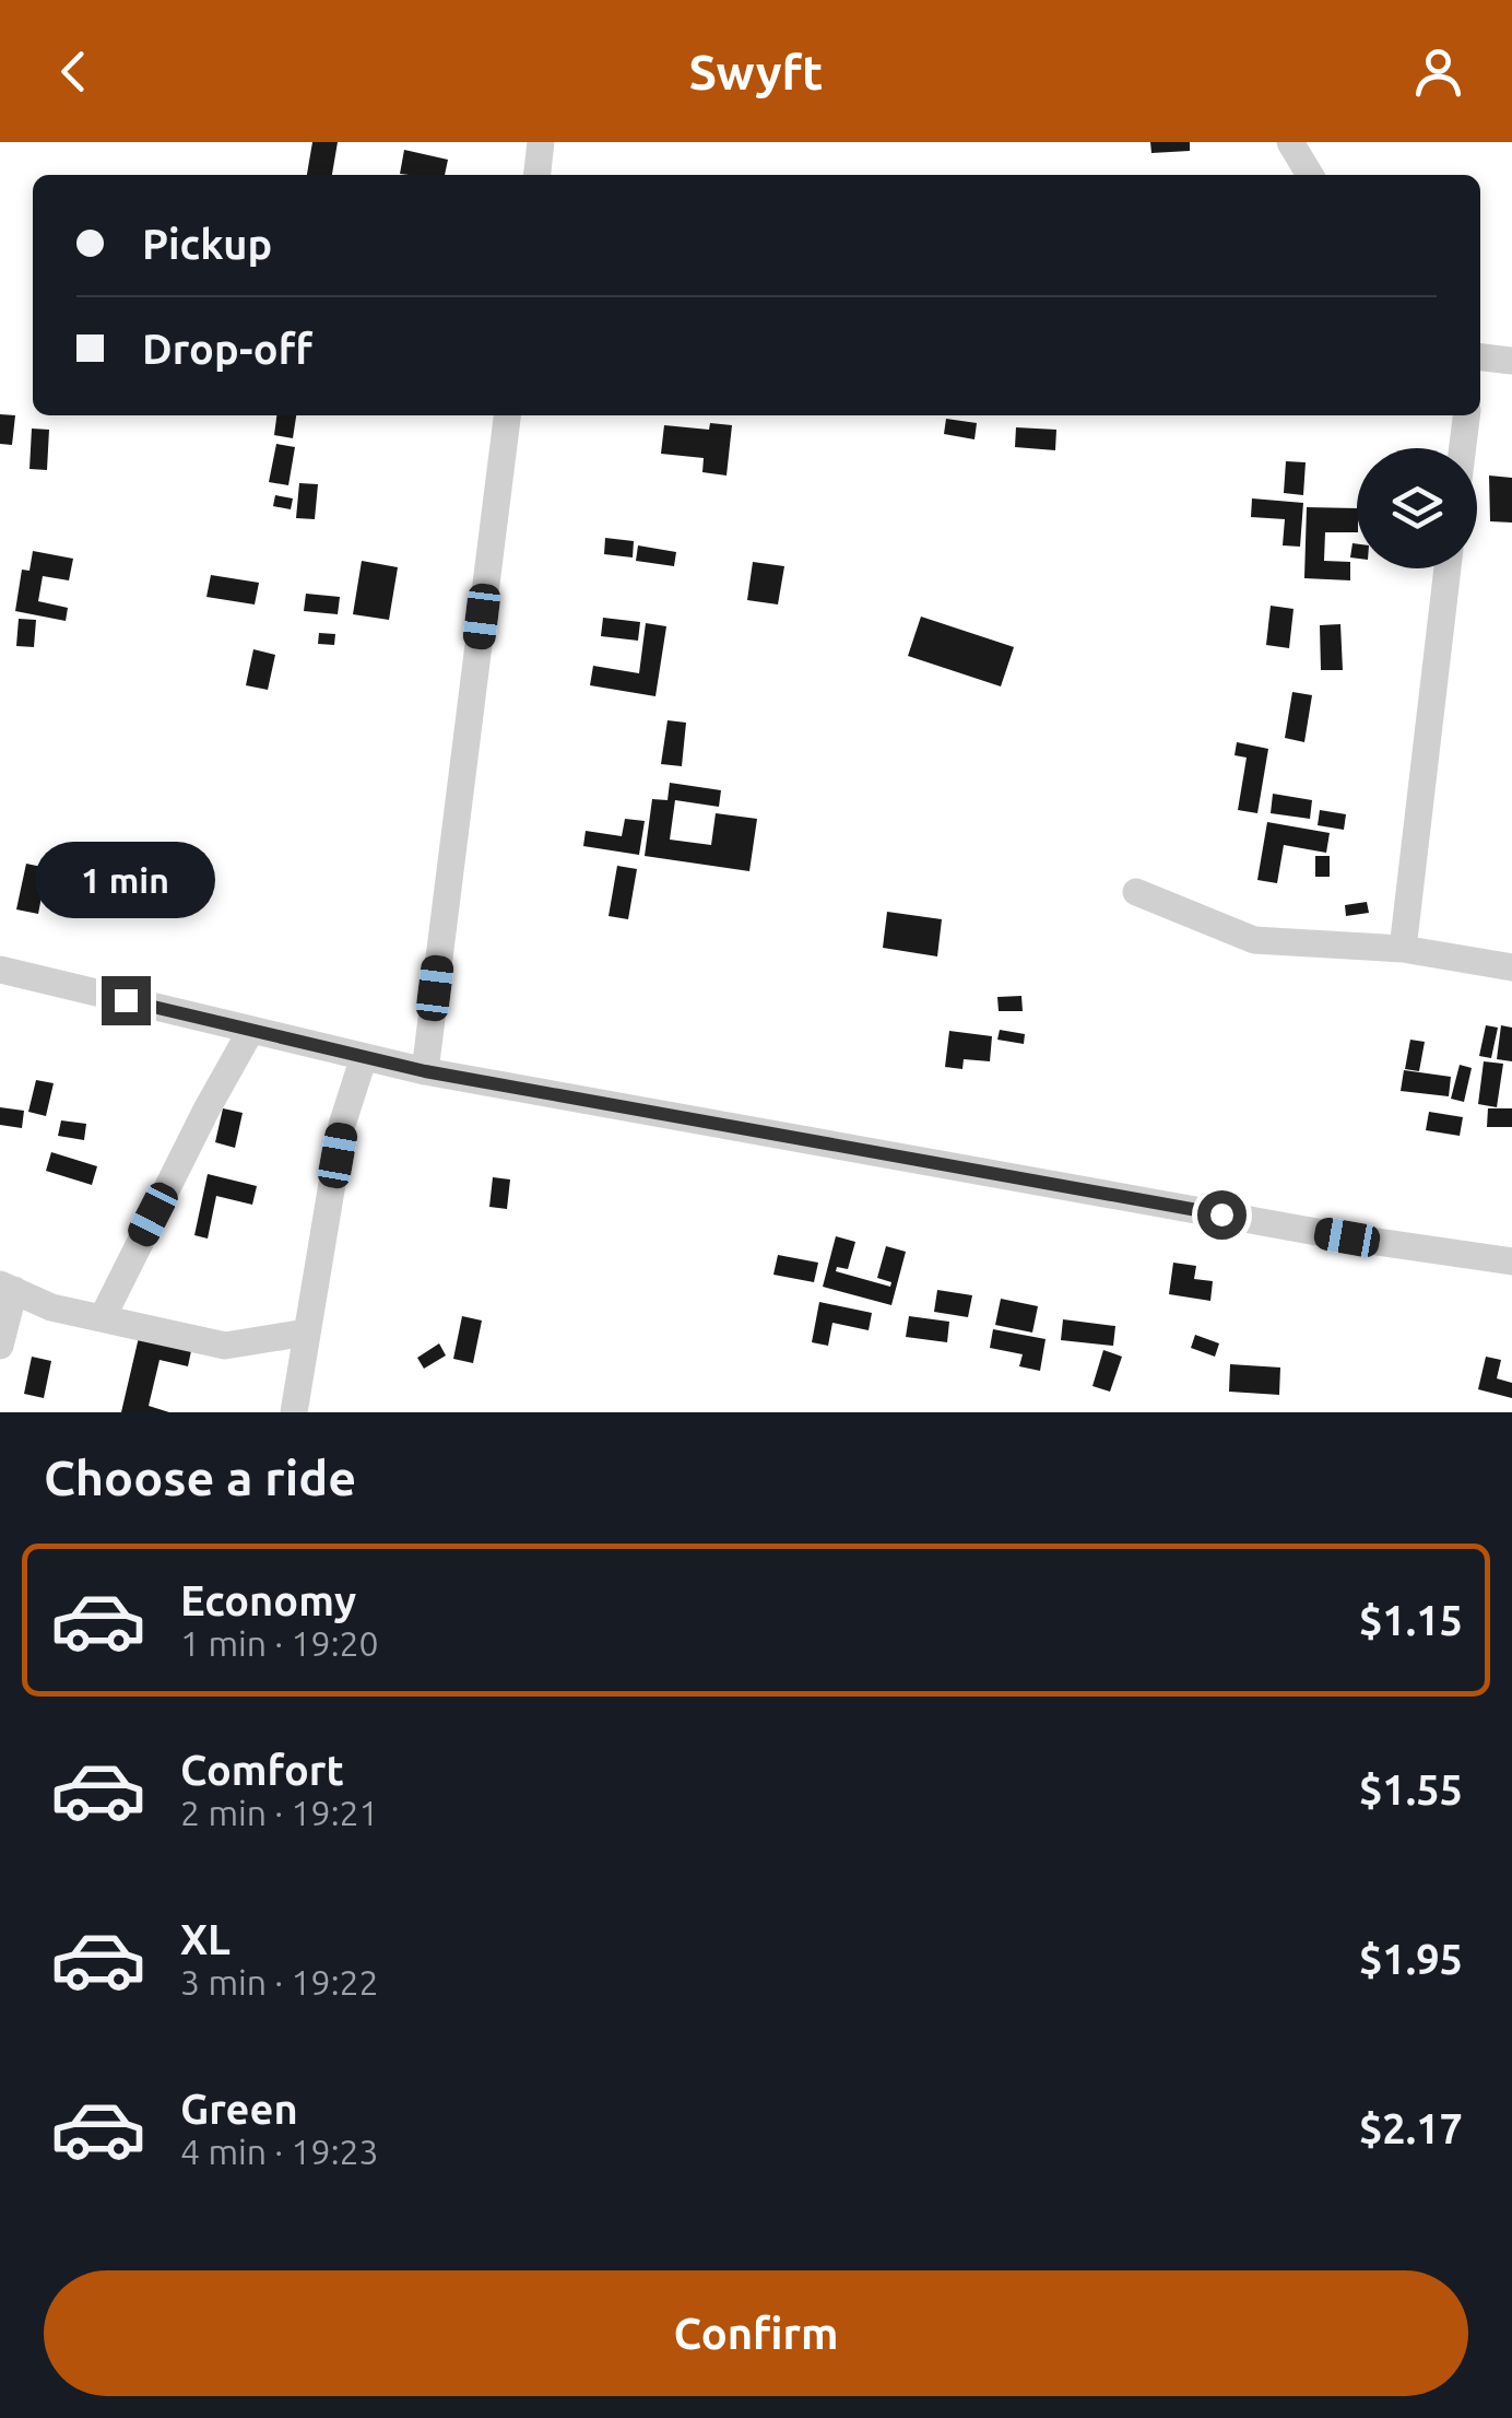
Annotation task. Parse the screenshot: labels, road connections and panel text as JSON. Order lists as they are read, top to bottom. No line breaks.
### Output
{"page":{"header":"Swyft","banner":["Pickup","Drop-off"],"bubble":"1 min","heading":"Choose a ride","list":[{"name":"Economy","note":"1 min · 19:20","value":"$1.15"},{"name":"Comfort","note":"2 min · 19:21","value":"$1.55"},{"name":"XL","note":"3 min · 19:22","value":"$1.95"},{"name":"Green","note":"4 min · 19:23","value":"$2.17"}],"buttons":"Confirm"}}
